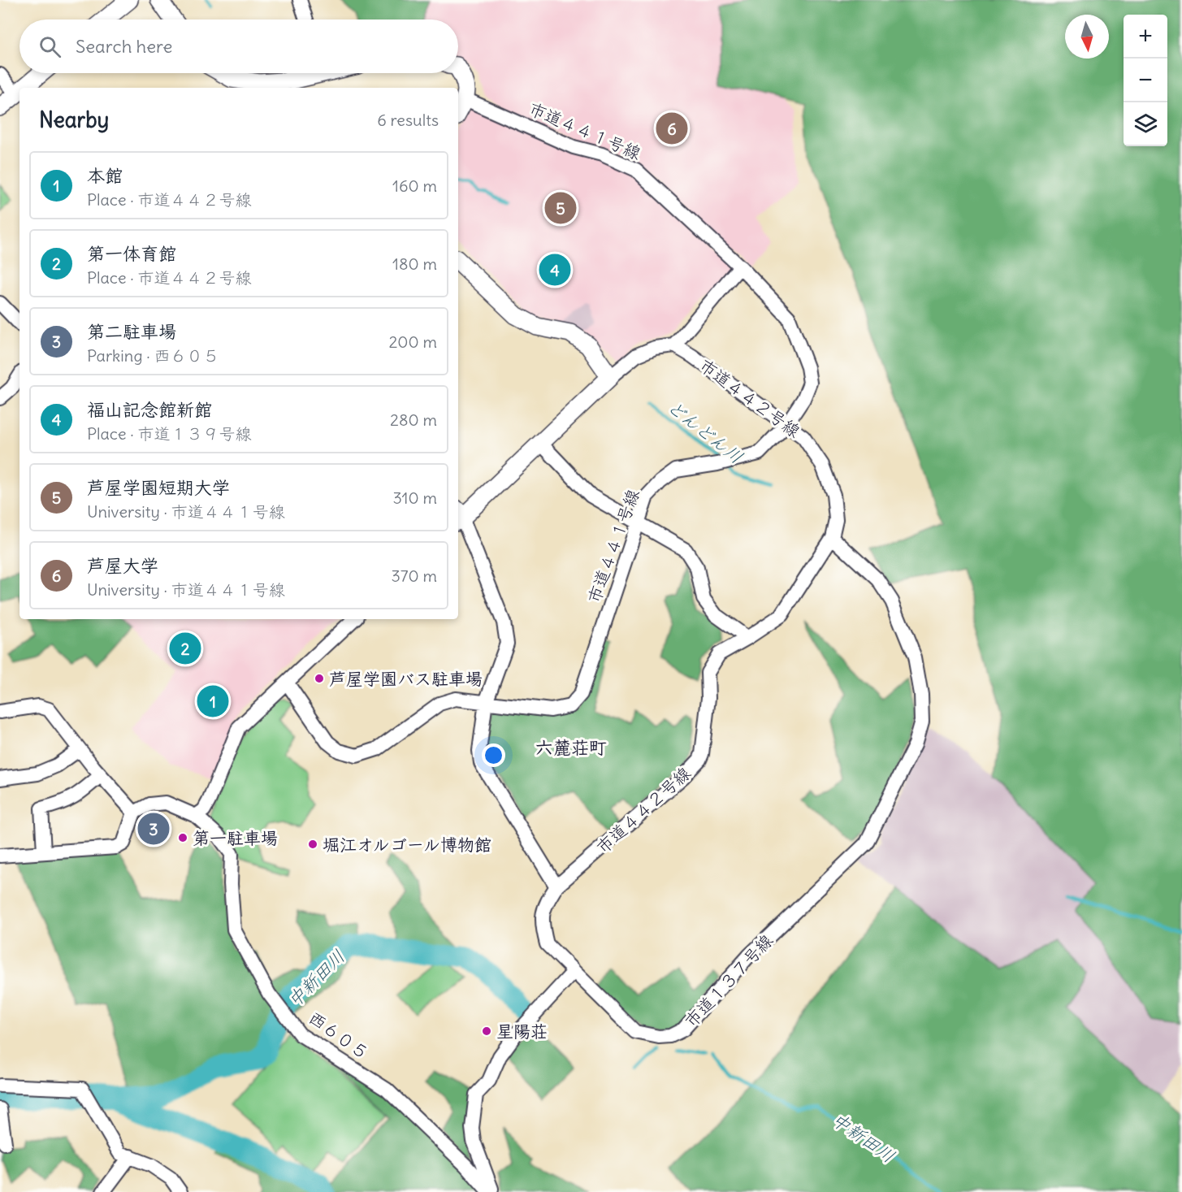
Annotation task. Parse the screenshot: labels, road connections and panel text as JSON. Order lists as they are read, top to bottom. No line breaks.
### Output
{"streets":{"street":["市道４４１号線","市道４４２号線","市道１３７号線","西６０５"]},"crossings":[["市道４４１号線","市道４４２号線"],["市道４４２号線","市道１３７号線"]],"districts":["六麓荘町"],"water":["どんどん川","中新田川"],"places":["芦屋学園バス駐車場","第一駐車場","堀江オルゴール博物館","星陽荘"],"north":"bottom","page":{"map_buttons":["+","−"],"search":"Search here","heading":["Nearby","6 results"],"pins":["6","5","4","2","1","3"],"list":[{"mark":"1","name":"本館","note":"Place · 市道４４２号線","value":"160 m"},{"mark":"2","name":"第一体育館","note":"Place · 市道４４２号線","value":"180 m"},{"mark":"3","name":"第二駐車場","note":"Parking · 西６０５","value":"200 m"},{"mark":"4","name":"福山記念館新館","note":"Place · 市道１３９号線","value":"280 m"},{"mark":"5","name":"芦屋学園短期大学","note":"University · 市道４４１号線","value":"310 m"},{"mark":"6","name":"芦屋大学","note":"University · 市道４４１号線","value":"370 m"}]}}
